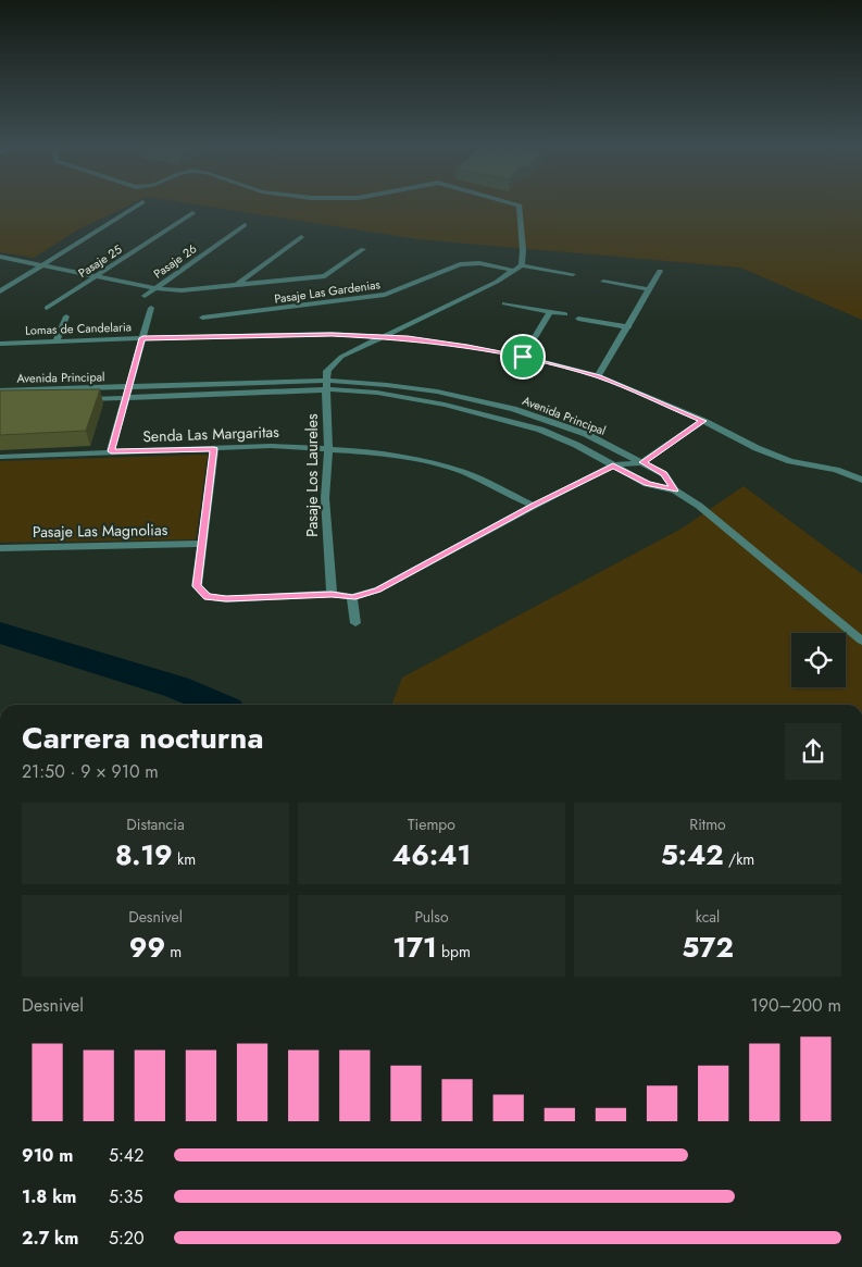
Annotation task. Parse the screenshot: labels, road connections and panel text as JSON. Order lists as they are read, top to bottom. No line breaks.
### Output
{"streets":{"street":["Pasaje 25","Pasaje 26","Pasaje Las Gardenias","Lomas de Candelaria","Avenida Principal","Senda Las Margaritas","Pasaje Los Laureles","Pasaje Las Magnolias"]},"crossings":[["Avenida Principal","Pasaje Los Laureles"],["Senda Las Margaritas","Pasaje Los Laureles"]],"page":{"heading":["Carrera nocturna","21:50 · 9 × 910 m"],"stats":[["Distancia","8.19 km"],["Tiempo","46:41"],["Ritmo","5:42 /km"],["Desnivel","99 m"],["Pulso","171 bpm"],["kcal","572"]],"chart":["Desnivel","190–200 m"],"list":[{"name":"910 m","note":"5:42"},{"name":"1.8 km","note":"5:35"},{"name":"2.7 km","note":"5:20"}]}}
